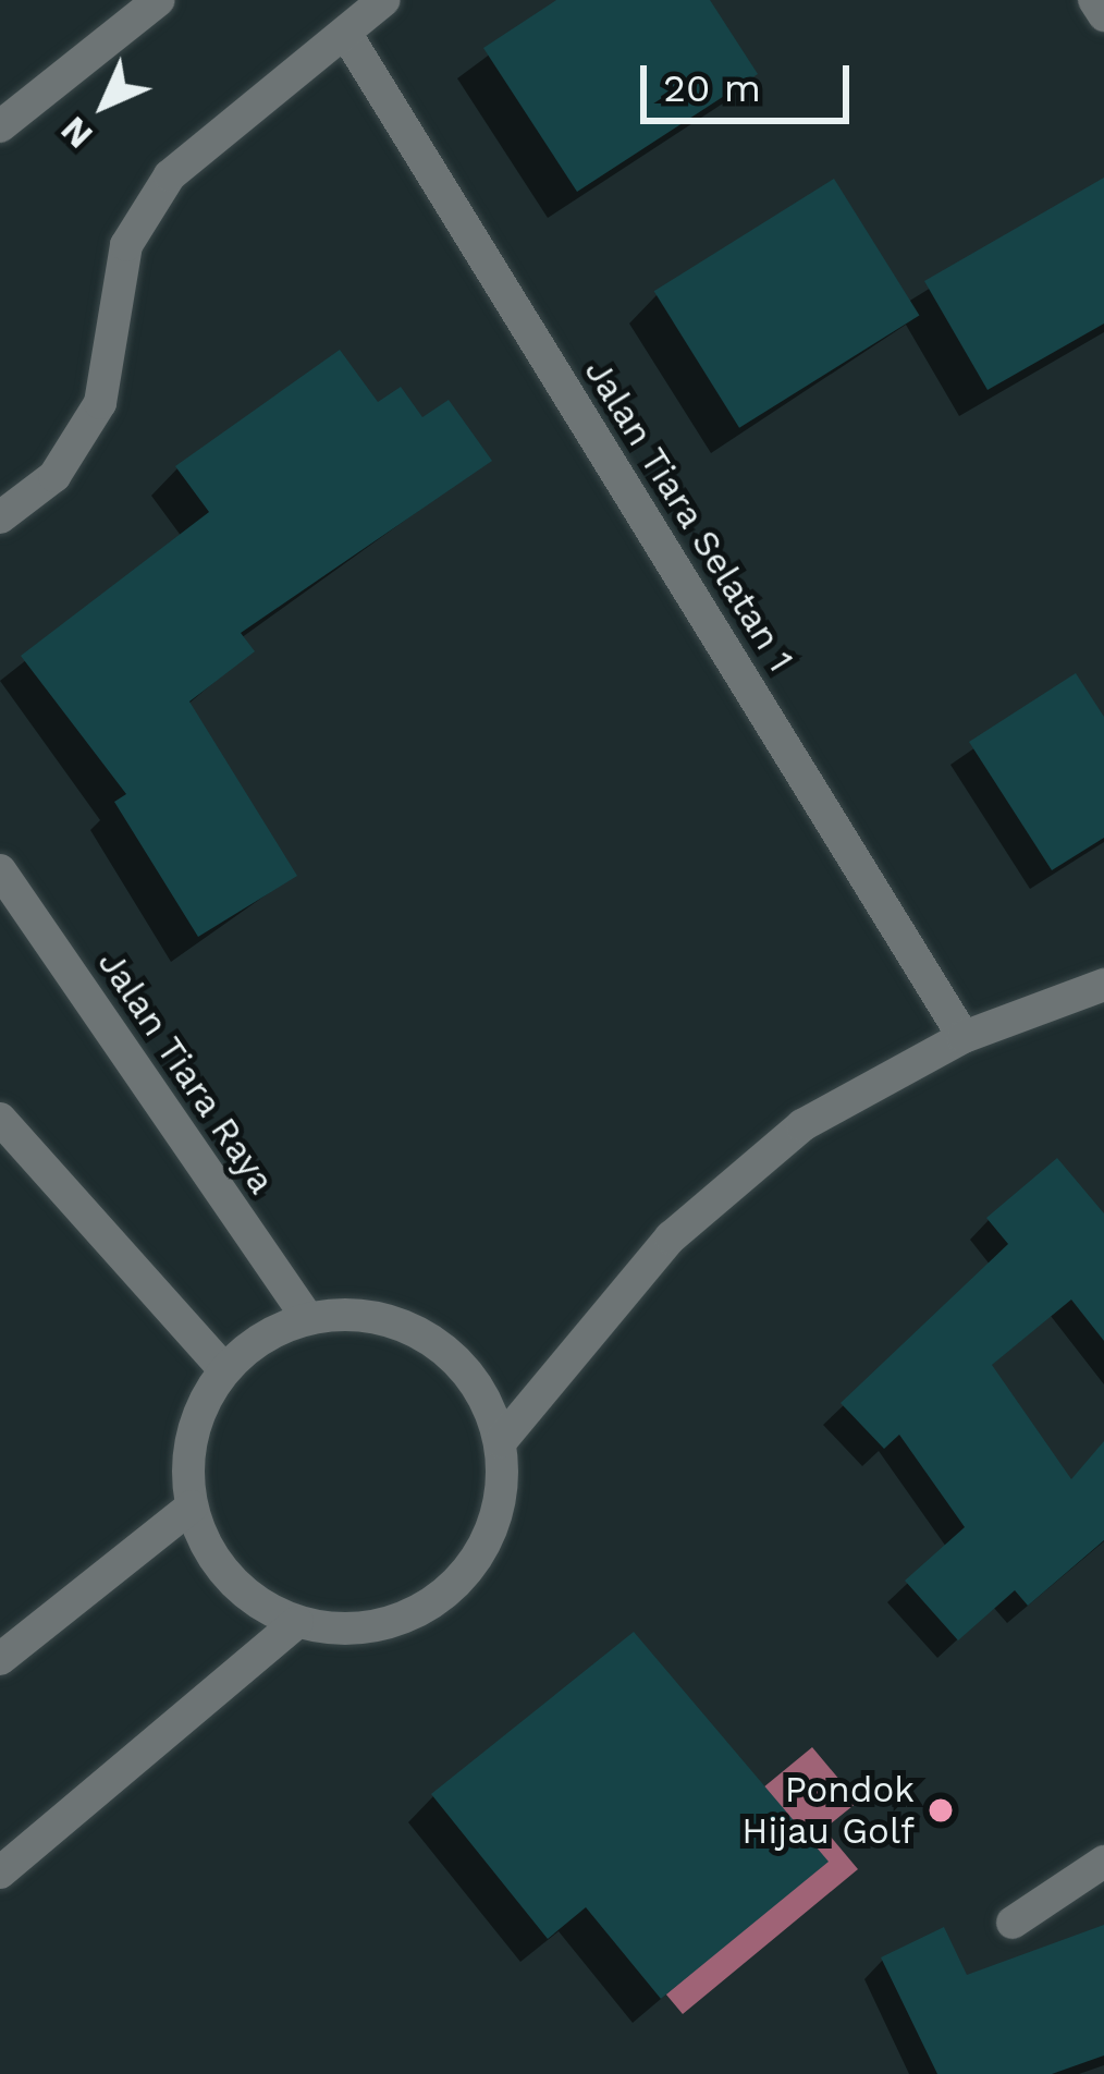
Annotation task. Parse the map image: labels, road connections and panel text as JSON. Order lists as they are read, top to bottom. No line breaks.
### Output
{"streets":{"street":["Jalan Tiara Selatan 1","Jalan Tiara Raya"]},"places":["Pondok Hijau Golf"],"scale_bar":"20 m","north":"bottom left"}
